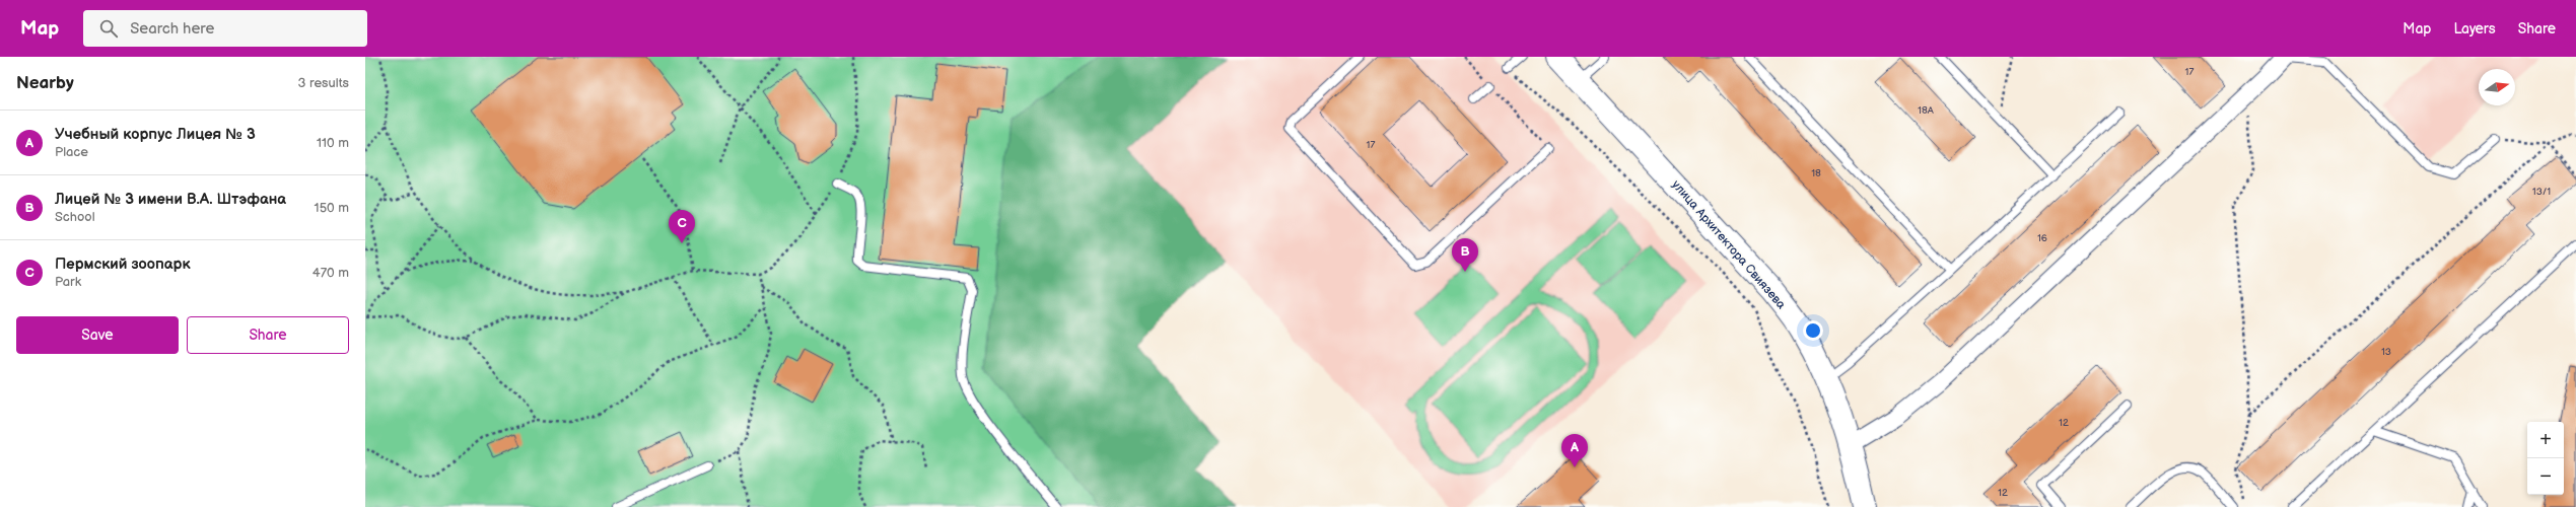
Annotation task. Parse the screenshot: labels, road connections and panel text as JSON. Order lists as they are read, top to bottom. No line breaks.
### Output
{"streets":{"main road":["улица Архитектора Свиязева"]},"house_numbers":["17","18А","17","18","13/1","16","13","12","12"],"north":"right","page":{"header":"Map","search":"Search here","nav":["Map","Layers","Share"],"heading":["Nearby","3 results"],"list":[{"mark":"A","name":"Учебный корпус Лицея № 3","note":"Place","value":"110 m"},{"mark":"B","name":"Лицей № 3 имени В.А. Штэфана","note":"School","value":"150 m"},{"mark":"C","name":"Пермский зоопарк","note":"Park","value":"470 m"}],"pins":["C","B","A"],"buttons":["Save","Share"],"map_buttons":["+","−"]}}
